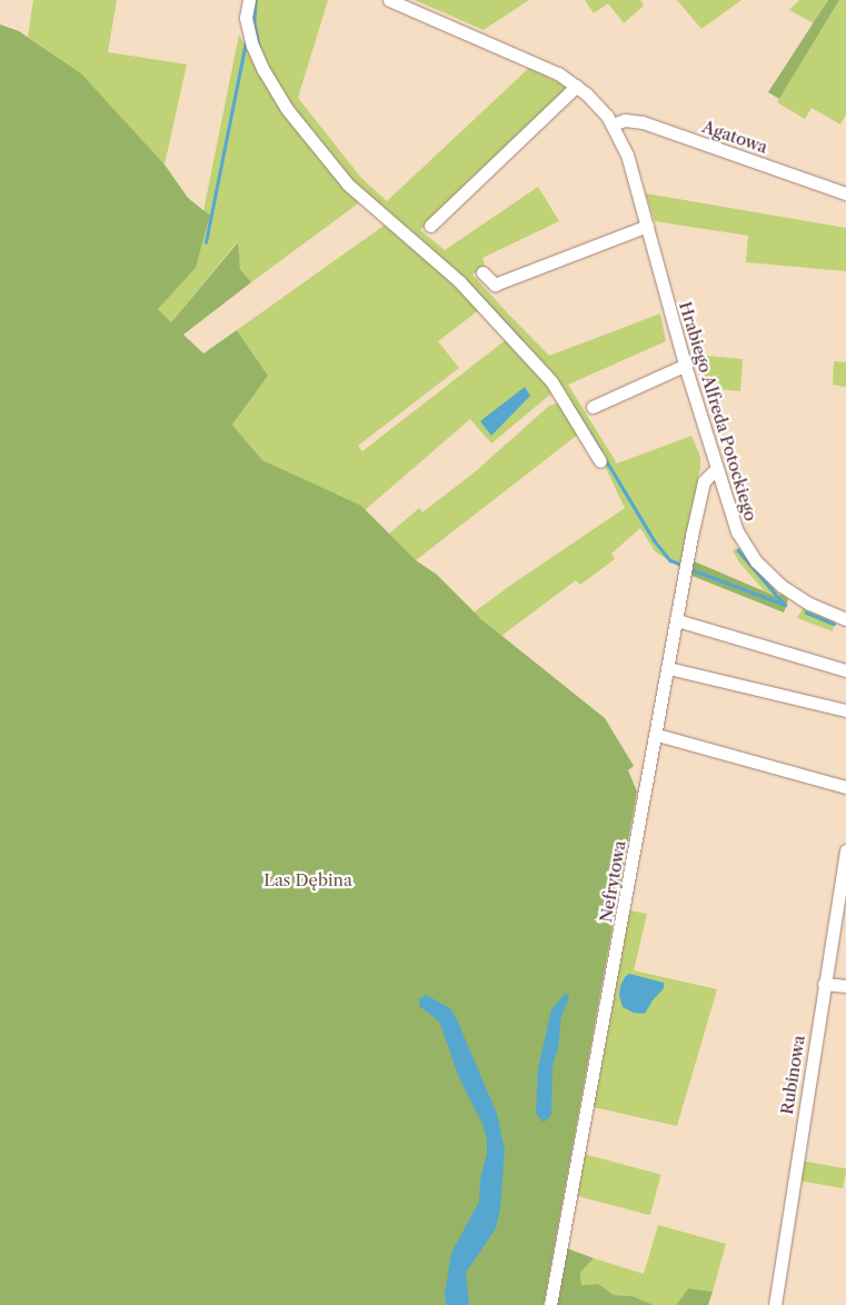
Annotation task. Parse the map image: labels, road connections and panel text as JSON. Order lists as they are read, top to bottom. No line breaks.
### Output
{"streets":{"street":["Agatowa","Hrabiego Alfreda Potockiego","Nefrytowa","Rubinowa"]},"crossings":[["Agatowa","Hrabiego Alfreda Potockiego"],["Hrabiego Alfreda Potockiego","Nefrytowa"]],"parks":["Las Dębina"]}
